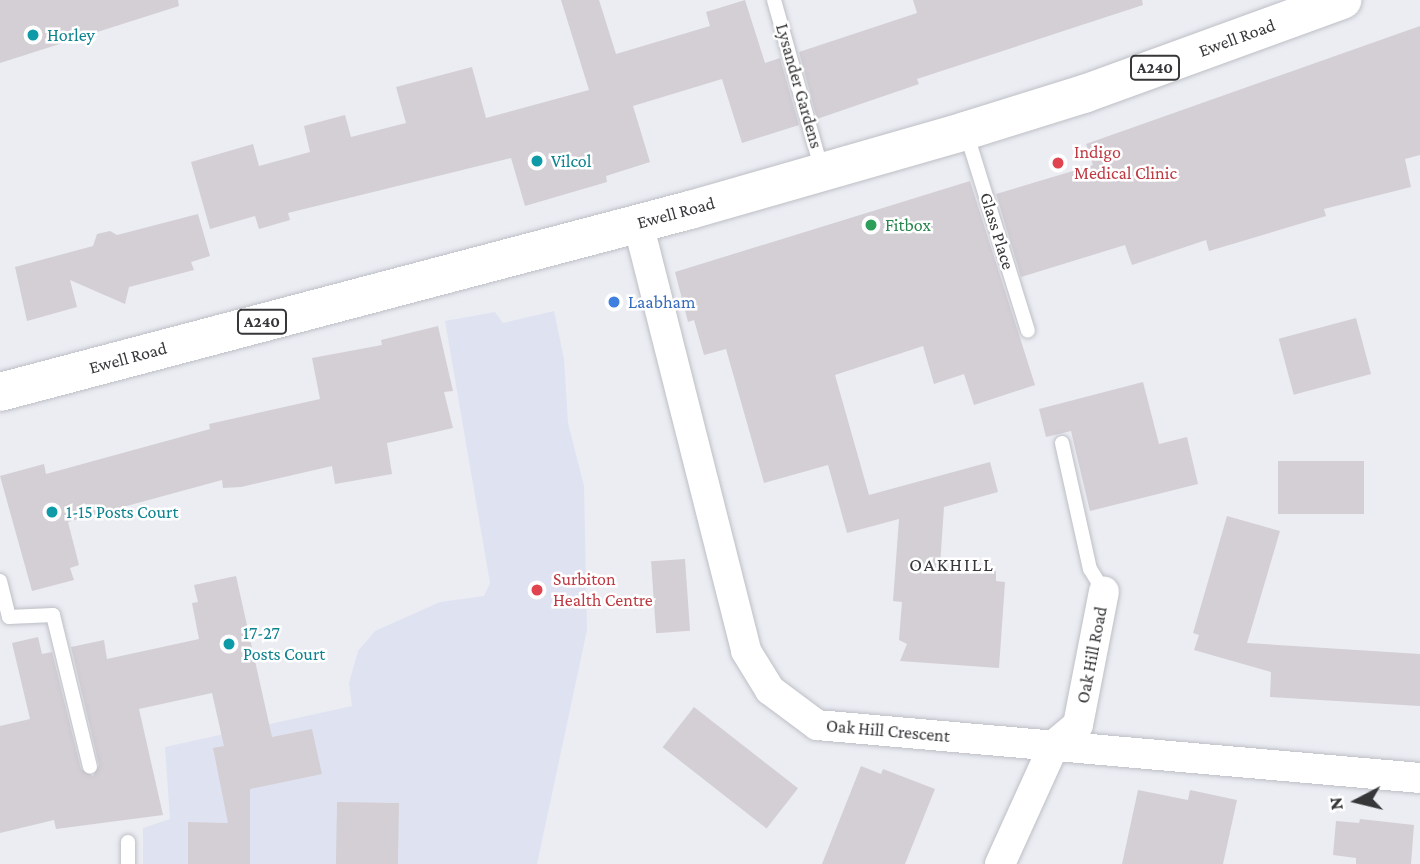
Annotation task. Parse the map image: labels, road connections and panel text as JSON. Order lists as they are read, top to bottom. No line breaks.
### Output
{"streets":{"main road":["Ewell Road","A240"],"street":["Oak Hill Road","Oak Hill Crescent"],"lane":["Lysander Gardens","Glass Place"]},"crossings":[["Ewell Road","Lysander Gardens"],["Ewell Road","Glass Place"],["Ewell Road","Oak Hill Crescent"],["Oak Hill Road","Oak Hill Crescent"]],"districts":["OAKHILL"],"places":["Horley","Vilcol","Indigo Medical Clinic","Fitbox","Laabham","1-15 Posts Court","Surbiton Health Centre","17-27 Posts Court"],"north":"left"}
